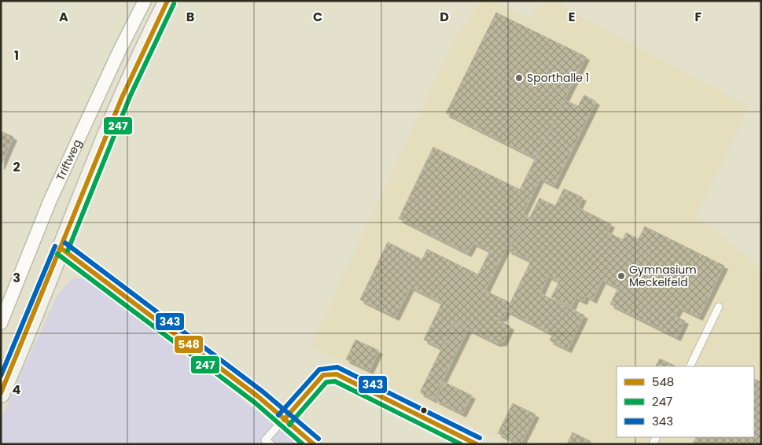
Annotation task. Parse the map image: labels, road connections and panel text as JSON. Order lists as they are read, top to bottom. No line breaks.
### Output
{"streets":{"street":["Triftweg"]},"places":["Sporthalle 1","Gymnasium Meckelfeld"],"lines":["transit line 548","transit line 247","transit line 343"],"legend":["548","247","343"],"grid":{"columns":["A","B","C","D","E","F"],"rows":["1","2","3","4"]}}
